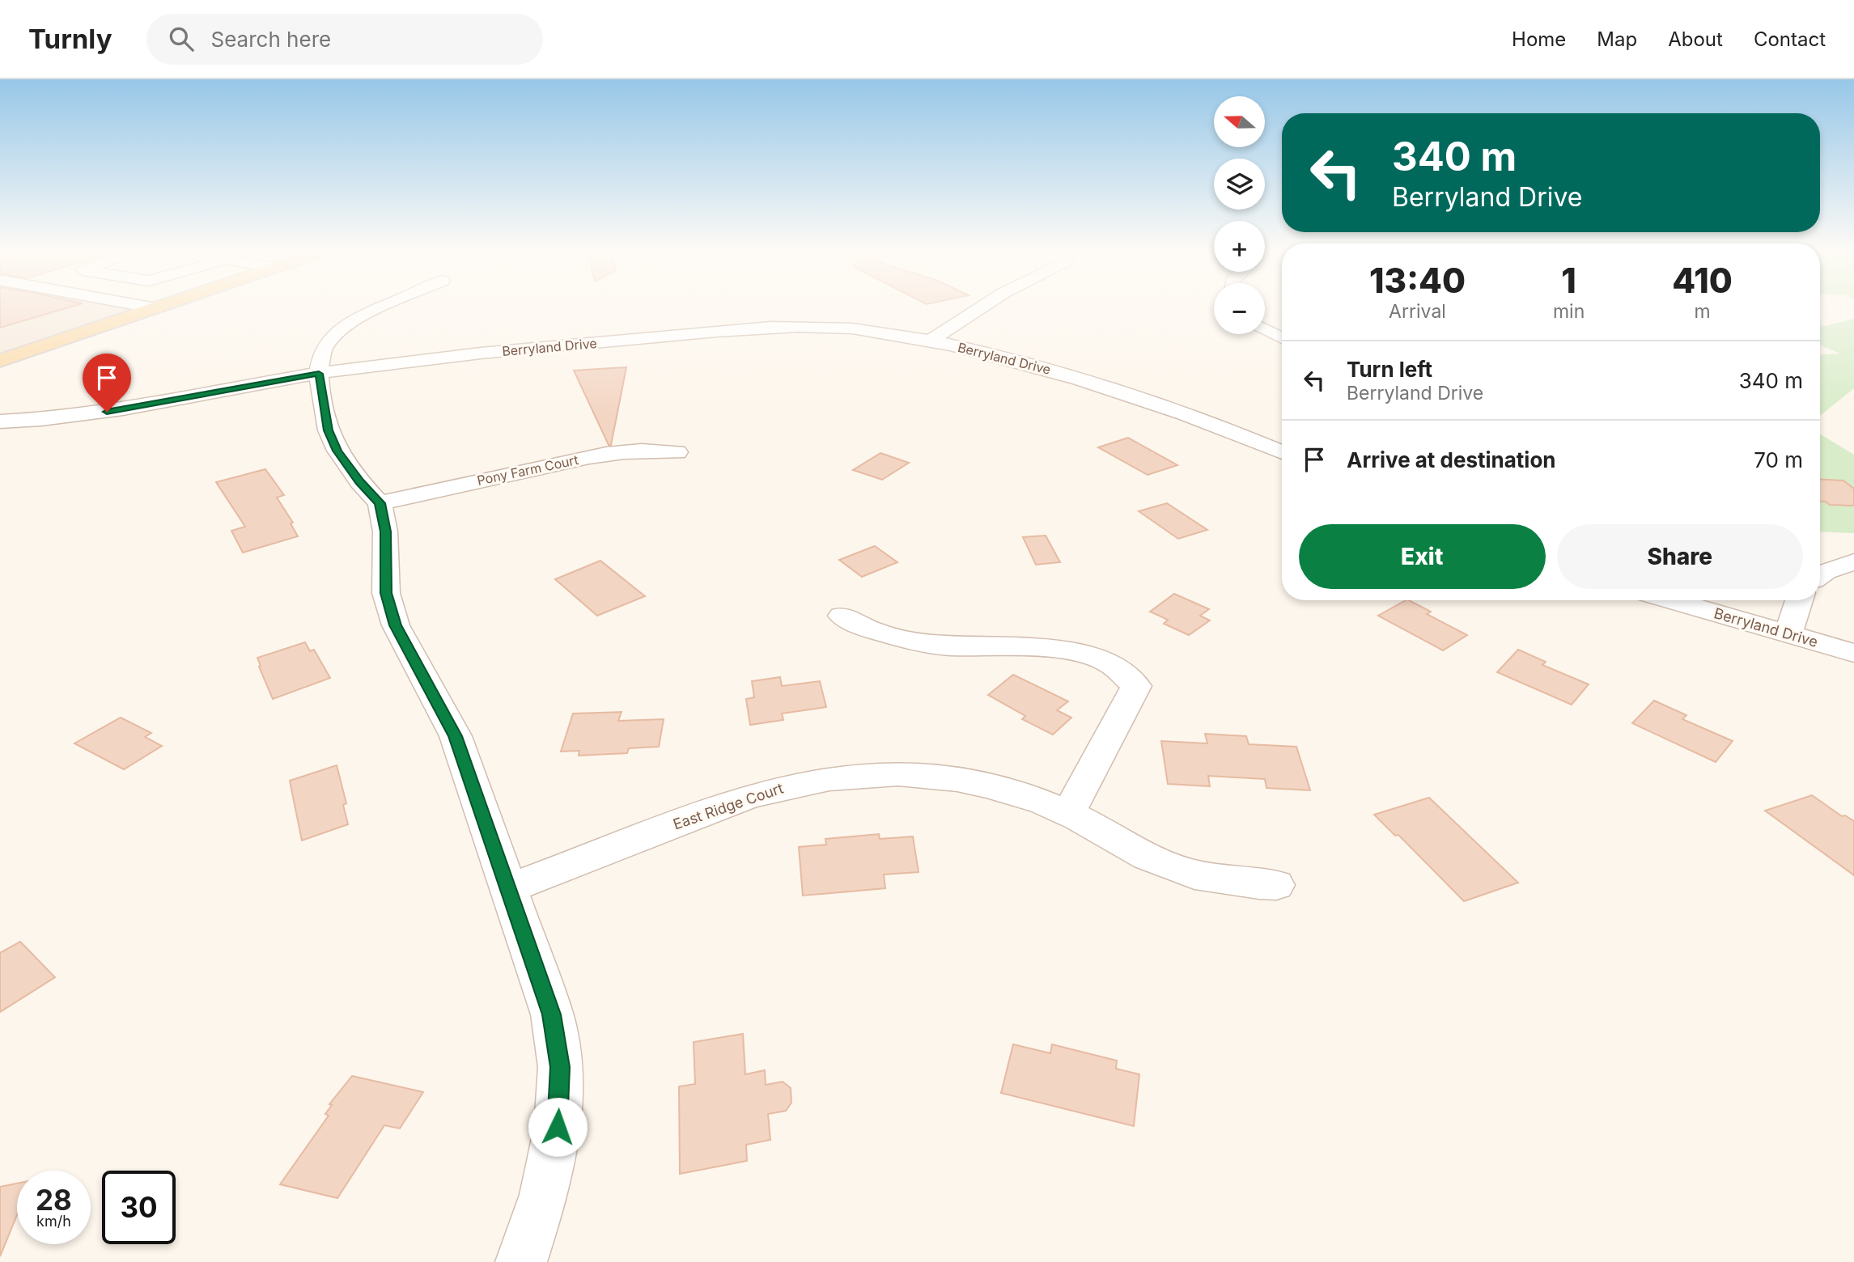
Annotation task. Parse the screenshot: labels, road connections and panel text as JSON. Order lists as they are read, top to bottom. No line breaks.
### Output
{"streets":{"street":["Berryland Drive","Pony Farm Court","East Ridge Court"]},"north":"left","page":{"header":"Turnly","search":"Search here","nav":["Home","Map","About","Contact"],"map_buttons":["+","−"],"turn":["340 m","Berryland Drive"],"eta":["13:40","Arrival","1","min","410","m"],"list":[{"name":"Turn left","note":"Berryland Drive","value":"340 m"},{"name":"Arrive at destination","value":"70 m"}],"buttons":["Exit","Share"],"speed":"28 km/h","limit":"30"}}
